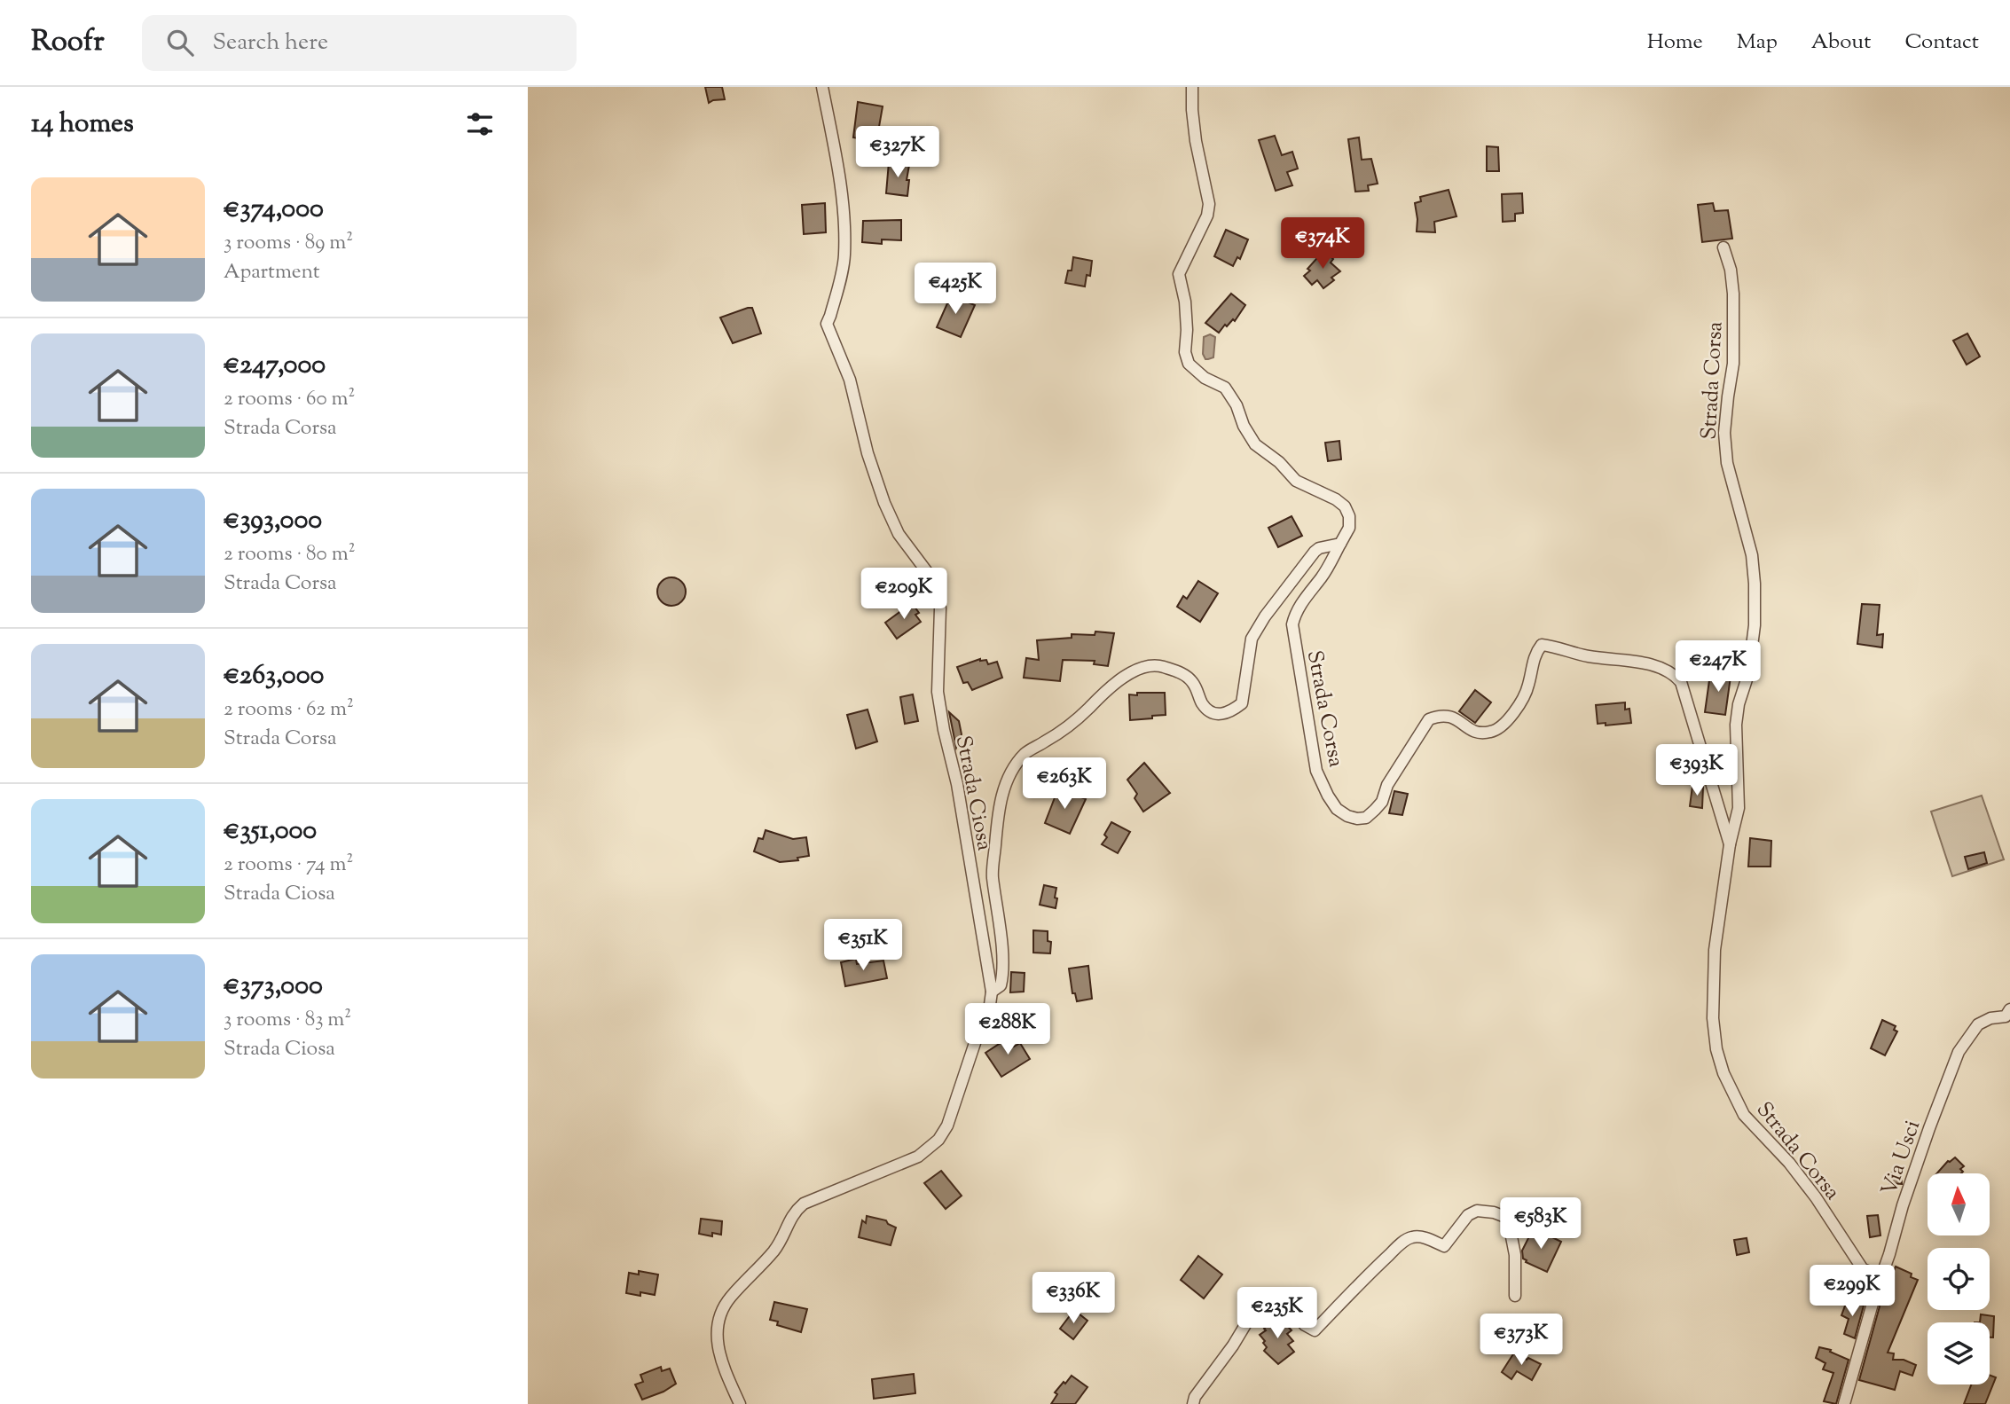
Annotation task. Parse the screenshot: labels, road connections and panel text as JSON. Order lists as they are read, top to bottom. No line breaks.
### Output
{"streets":{"street":["Strada Corsa","Strada Ciosa","Via Usci"]},"crossings":[["Strada Corsa","Via Usci"]],"north":"top","page":{"header":"Roofr","search":"Search here","nav":["Home","Map","About","Contact"],"heading":"14 homes","price":["€327K","€374K","€425K","€209K","€247K","€393K","€263K","€351K","€288K","€583K","€299K","€336K","€235K","€373K"],"list":[{"name":"€374,000","note":"3 rooms · 89 m² · Apartment"},{"name":"€247,000","note":"2 rooms · 60 m² · Strada Corsa"},{"name":"€393,000","note":"2 rooms · 80 m² · Strada Corsa"},{"name":"€263,000","note":"2 rooms · 62 m² · Strada Corsa"},{"name":"€351,000","note":"2 rooms · 74 m² · Strada Ciosa"},{"name":"€373,000","note":"3 rooms · 83 m² · Strada Ciosa"}]}}
